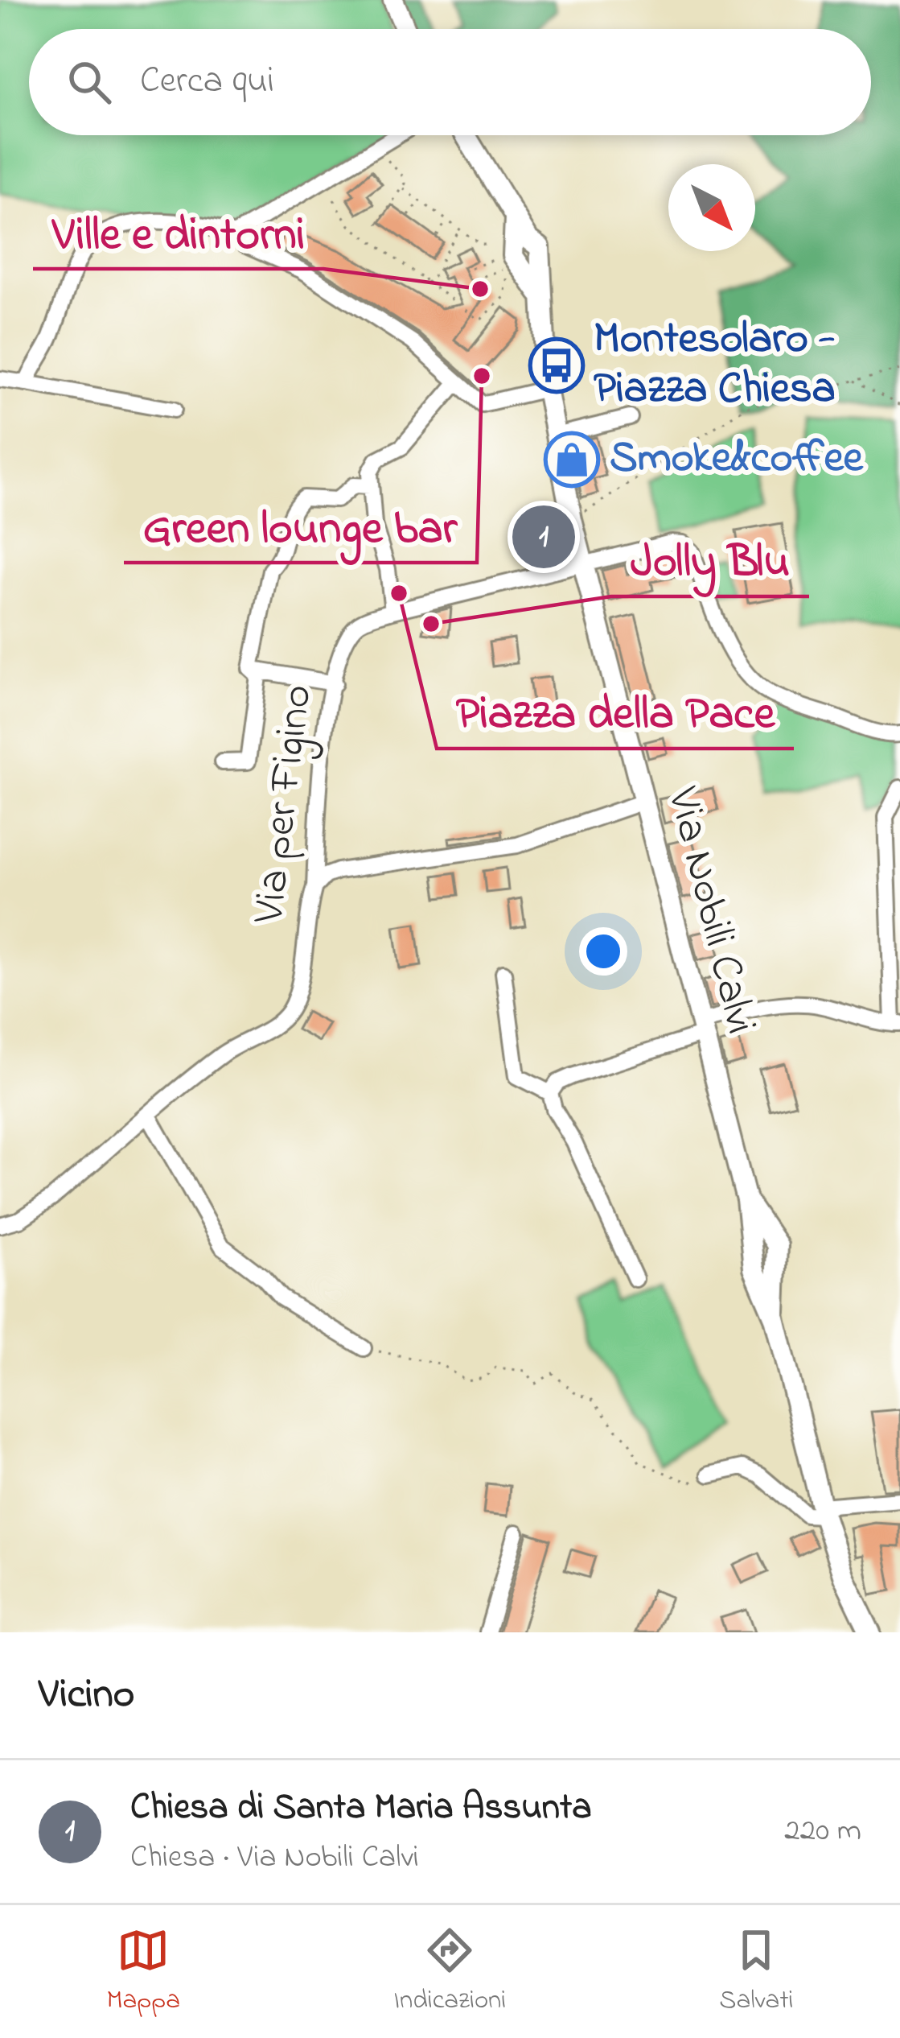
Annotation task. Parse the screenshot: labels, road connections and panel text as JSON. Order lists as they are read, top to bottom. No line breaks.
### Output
{"streets":{"main road":["Via Nobili Calvi"],"street":["Via per Figino"]},"crossings":[["Via per Figino","Via Nobili Calvi"]],"places":{"other":["Ville e dintorni","Green lounge bar","Piazza della Pace","Jolly Blu"],"bus stop":["Montesolaro - Piazza Chiesa"],"shop":["Smoke&coffee"]},"north":"bottom right","page":{"search":"Cerca qui","pins":"1","heading":"Vicino","list":[{"mark":"1","name":"Chiesa di Santa Maria Assunta","note":"Chiesa · Via Nobili Calvi","value":"220 m"}],"nav":["Mappa","Indicazioni","Salvati"]}}
